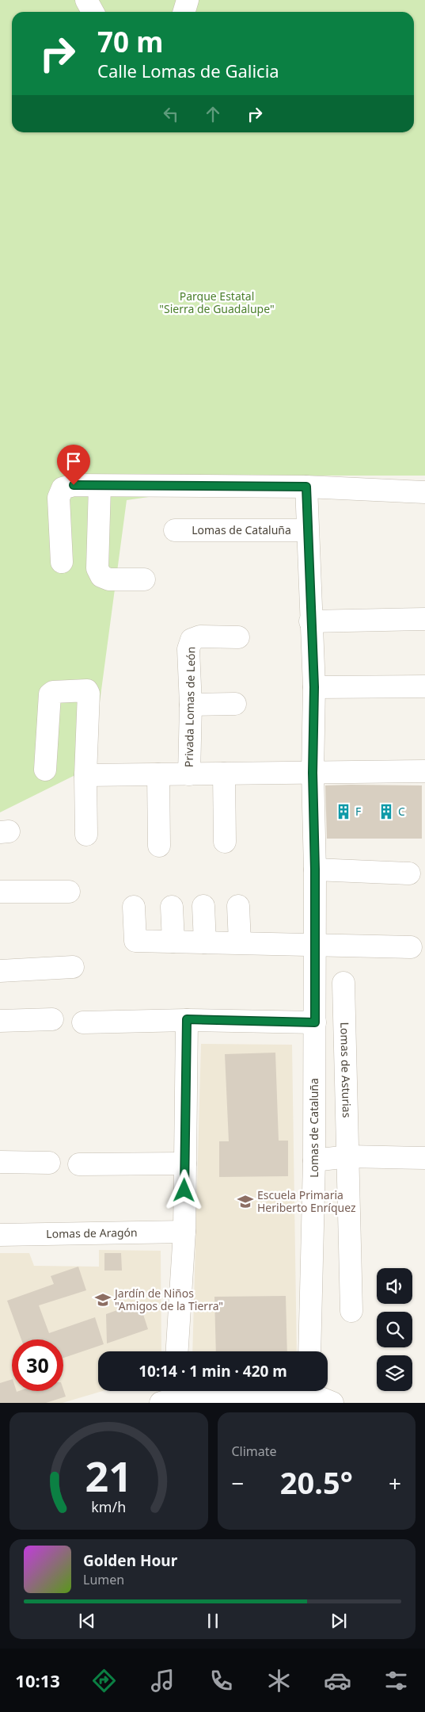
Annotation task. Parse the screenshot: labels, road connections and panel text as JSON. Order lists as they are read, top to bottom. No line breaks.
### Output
{"streets":{"street":["Lomas de Cataluña","Privada Lomas de León","Lomas de Asturias","Lomas de Aragón"]},"crossings":[["Lomas de Cataluña","Privada Lomas de León"]],"parks":["Parque Estatal \"Sierra de Guadalupe\""],"places":{"building":["F","C"],"school or university":["Escuela Primaria Heriberto Enríquez","Jardín de Niños \"Amigos de la Tierra\""]},"page":{"turn":["70 m","Calle Lomas de Galicia"],"limit":"30","trip":"10:14 · 1 min · 420 m","tile":"Climate","heat":["−","20.5°","+"],"song":["Golden Hour","Lumen"],"tabs":"10:13","gauge":["21","km/h"]}}
